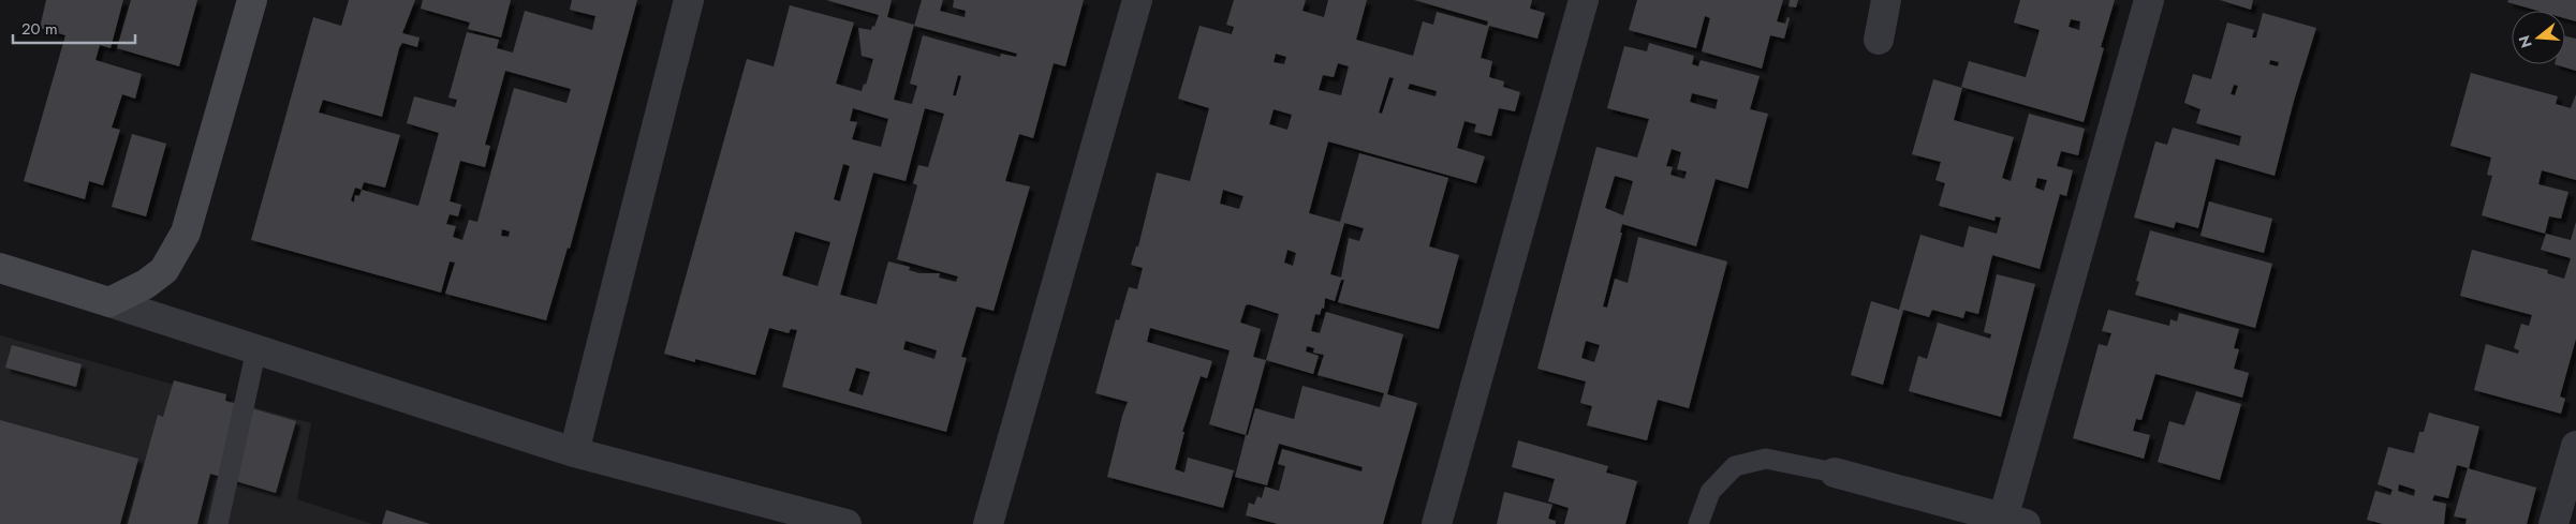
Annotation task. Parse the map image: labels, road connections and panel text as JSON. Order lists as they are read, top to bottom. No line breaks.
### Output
{"scale_bar":"20 m","north":"left"}
